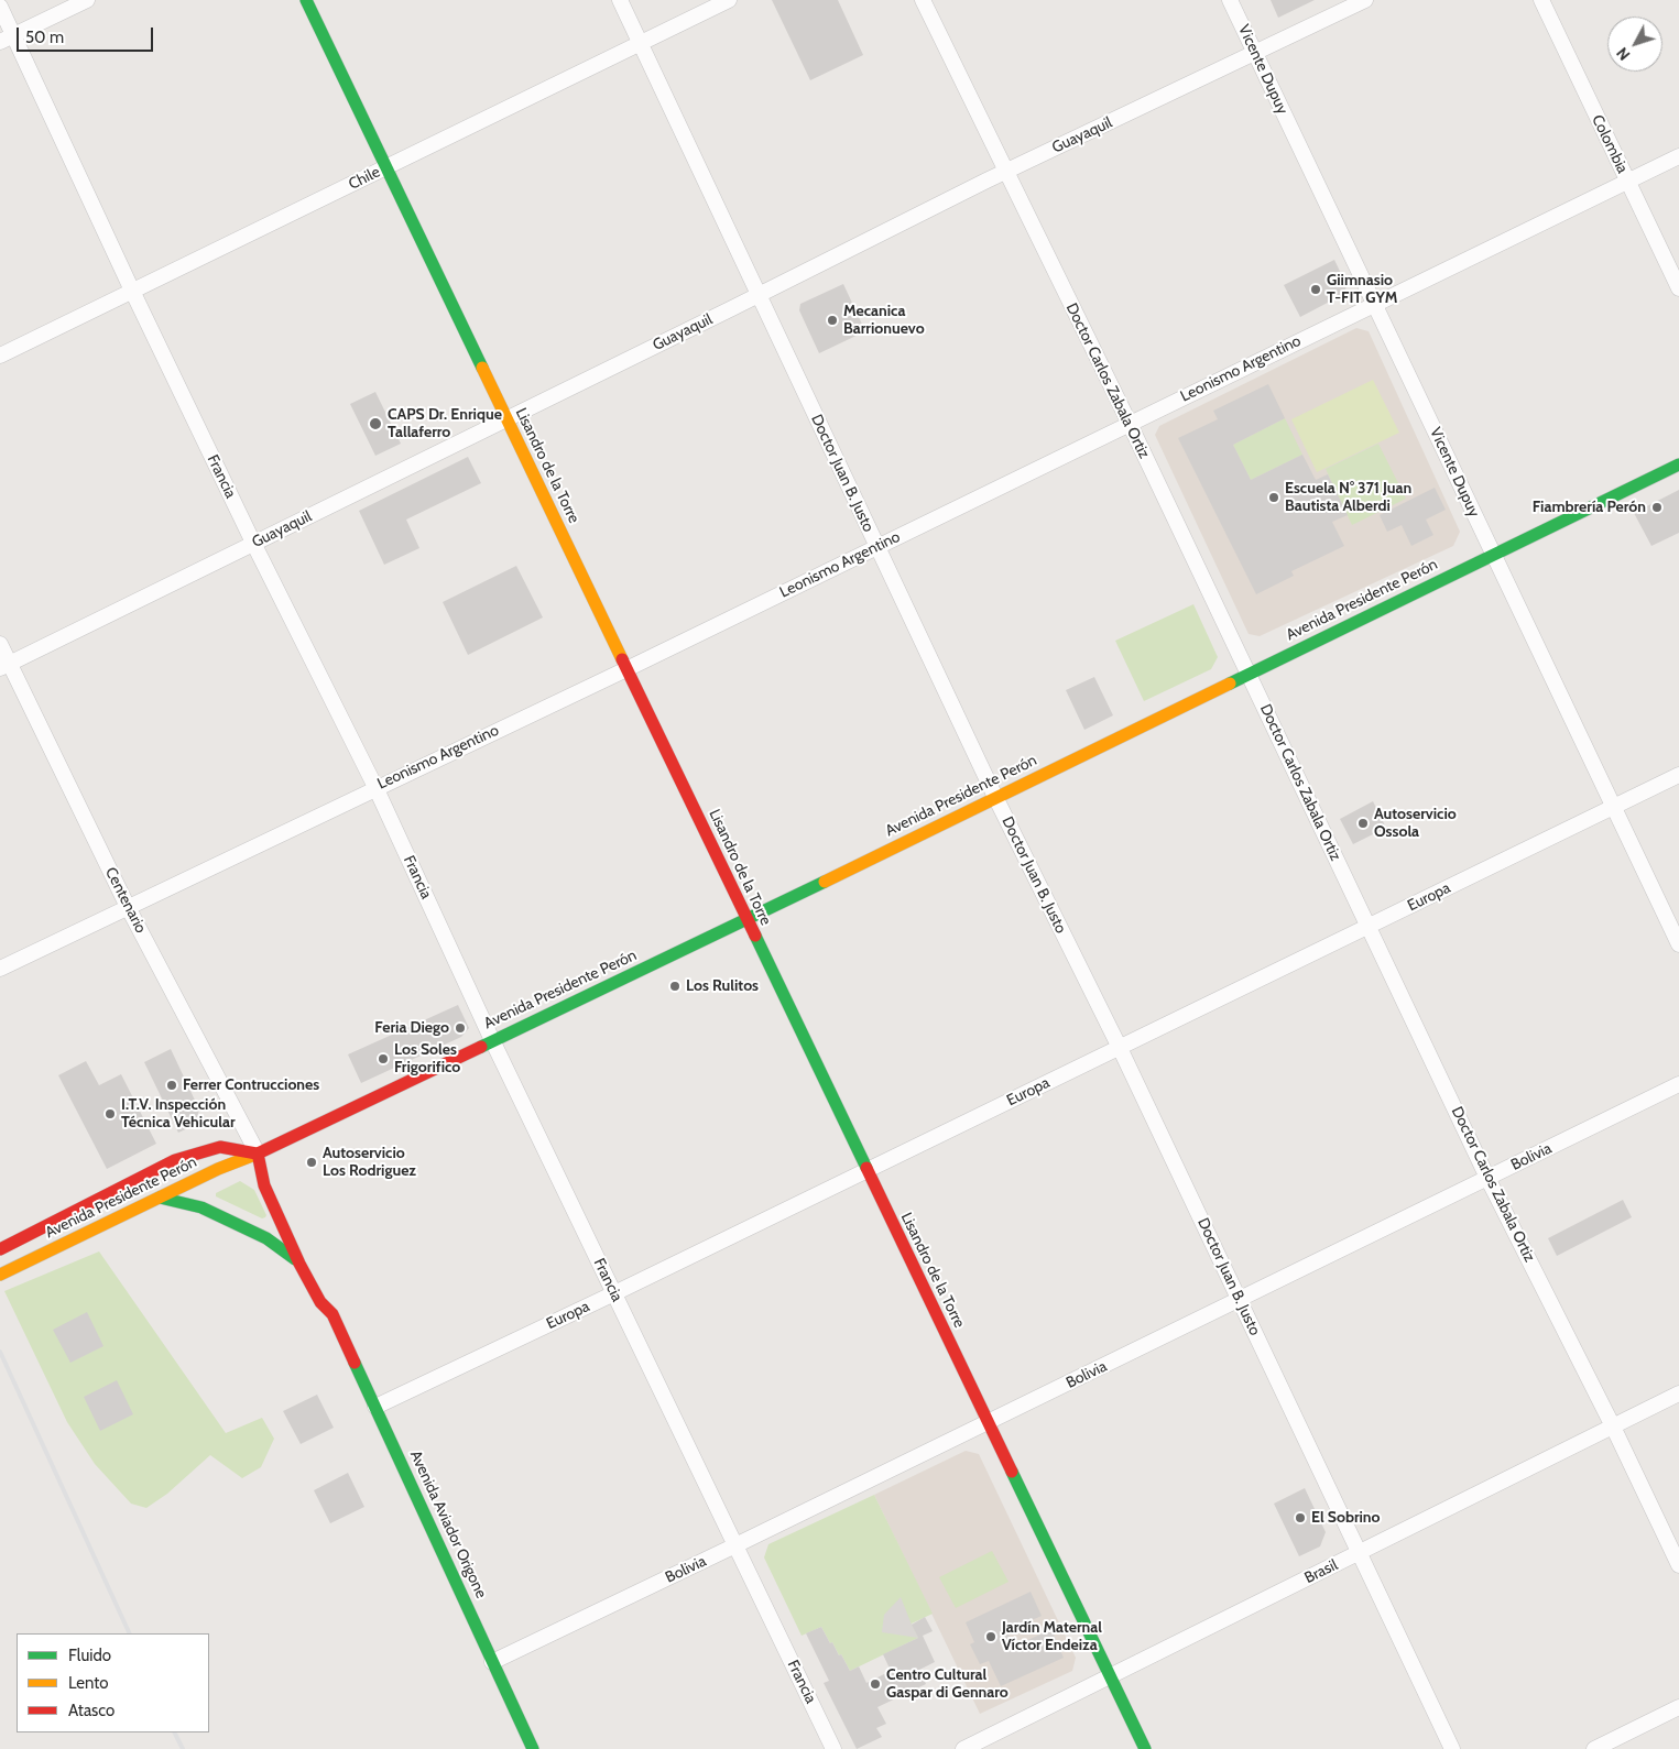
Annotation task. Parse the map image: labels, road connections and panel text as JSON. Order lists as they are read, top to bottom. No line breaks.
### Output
{"streets":{"main road":["Lisandro de la Torre","Avenida Presidente Perón","Avenida Aviador Origone"],"street":["Vicente Dupuy","Guayaquil","Colombia","Chile","Leonismo Argentino","Doctor Carlos Zabala Ortiz","Doctor Juan B. Justo","Francia","Europa","Centenario","Bolivia","Brasil"]},"crossings":[["Vicente Dupuy","Guayaquil"],["Vicente Dupuy","Leonismo Argentino"],["Vicente Dupuy","Avenida Presidente Perón"],["Vicente Dupuy","Europa"],["Guayaquil","Doctor Carlos Zabala Ortiz"],["Guayaquil","Lisandro de la Torre"],["Guayaquil","Doctor Juan B. Justo"],["Guayaquil","Francia"],["Guayaquil","Centenario"],["Colombia","Leonismo Argentino"],["Chile","Lisandro de la Torre"],["Chile","Doctor Juan B. Justo"],["Chile","Francia"],["Leonismo Argentino","Doctor Carlos Zabala Ortiz"],["Leonismo Argentino","Lisandro de la Torre"],["Leonismo Argentino","Doctor Juan B. Justo"],["Leonismo Argentino","Francia"],["Leonismo Argentino","Centenario"],["Doctor Carlos Zabala Ortiz","Avenida Presidente Perón"],["Doctor Carlos Zabala Ortiz","Europa"],["Doctor Carlos Zabala Ortiz","Bolivia"],["Doctor Carlos Zabala Ortiz","Brasil"],["Lisandro de la Torre","Avenida Presidente Perón"],["Lisandro de la Torre","Europa"],["Lisandro de la Torre","Bolivia"],["Lisandro de la Torre","Brasil"],["Doctor Juan B. Justo","Avenida Presidente Perón"],["Doctor Juan B. Justo","Europa"],["Doctor Juan B. Justo","Bolivia"],["Doctor Juan B. Justo","Brasil"],["Francia","Avenida Presidente Perón"],["Francia","Europa"],["Francia","Bolivia"],["Avenida Presidente Perón","Centenario"],["Avenida Presidente Perón","Avenida Aviador Origone"],["Europa","Avenida Aviador Origone"],["Centenario","Avenida Aviador Origone"],["Bolivia","Avenida Aviador Origone"]],"places":["Giimnasio T-FIT GYM","Mecanica Barrionuevo","CAPS Dr. Enrique Tallaferro","Escuela N° 371 Juan Bautista Alberdi","Fiambrería Perón","Autoservicio Ossola","Los Rulitos","Feria Diego","Los Soles Frigorifico","Ferrer Contrucciones","I.T.V. Inspección Técnica Vehicular","Autoservicio Los Rodriguez","El Sobrino","Jardín Maternal Víctor Endeiza","Centro Cultural Gaspar di Gennaro"],"legend":["Fluido","Lento","Atasco"],"scale_bar":"50 m","north":"bottom left"}
